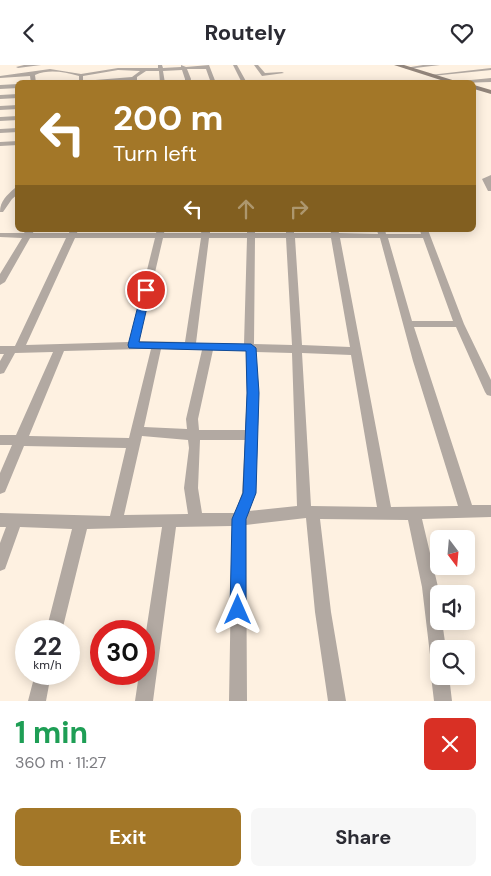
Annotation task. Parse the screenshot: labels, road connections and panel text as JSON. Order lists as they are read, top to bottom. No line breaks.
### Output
{"north":"bottom","page":{"header":"Routely","turn":["200 m","Turn left"],"speed":"22 km/h","limit":"30","heading":["1 min","360 m · 11:27"],"buttons":["Exit","Share"]}}
